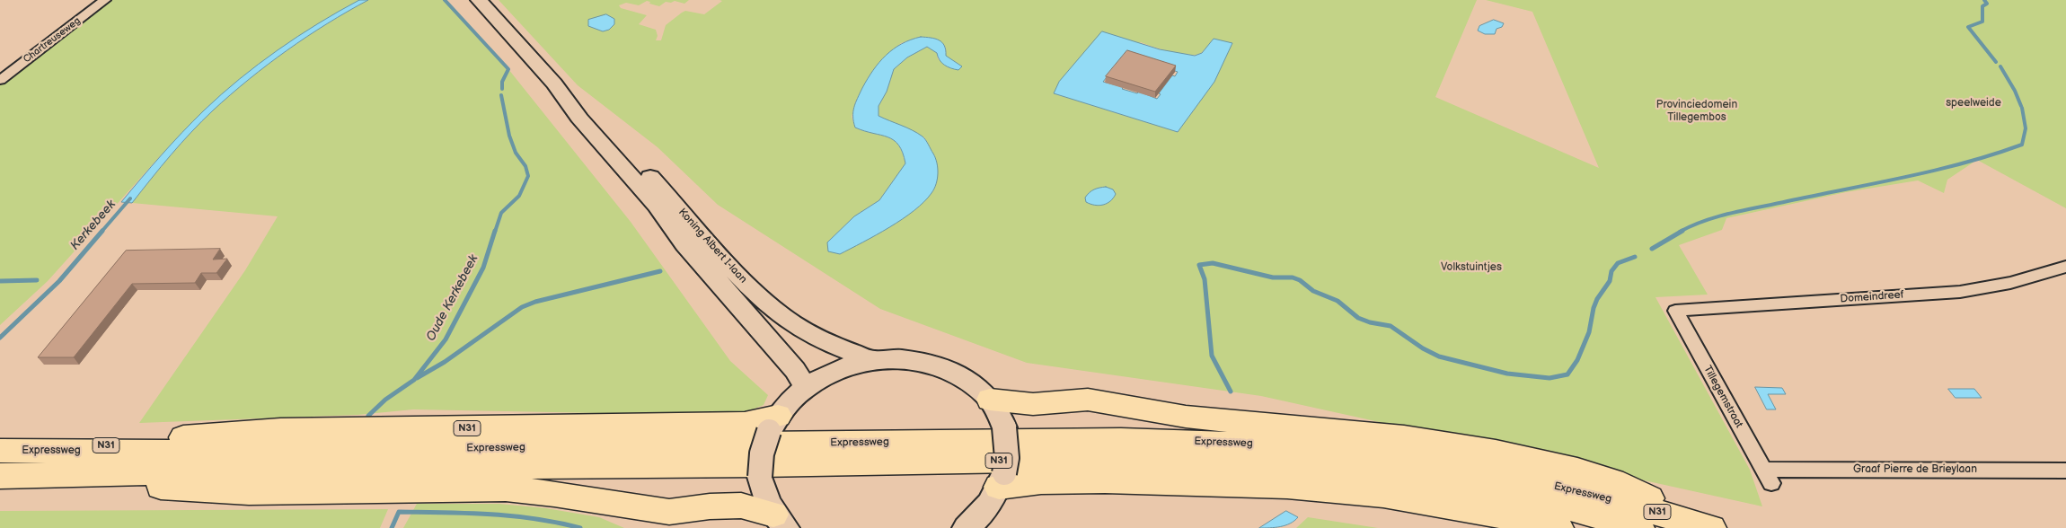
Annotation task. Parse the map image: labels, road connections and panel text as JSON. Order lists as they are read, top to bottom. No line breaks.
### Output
{"streets":{"highway":["N31","Expressweg"],"main road":["Koning Albert I-laan"],"street":["Chartreuseweg","Domeindreef","Tillegemstraat","Graaf Pierre de Brieylaan"]},"crossings":[["Koning Albert I-laan","N31"],["Domeindreef","Tillegemstraat"],["Tillegemstraat","Graaf Pierre de Brieylaan"],["N31","Expressweg"]],"water":["Kerkebeek","Oude Kerkebeek"],"parks":["speelweide","Provinciedomein Tillegembos","Volkstuintjes"]}
